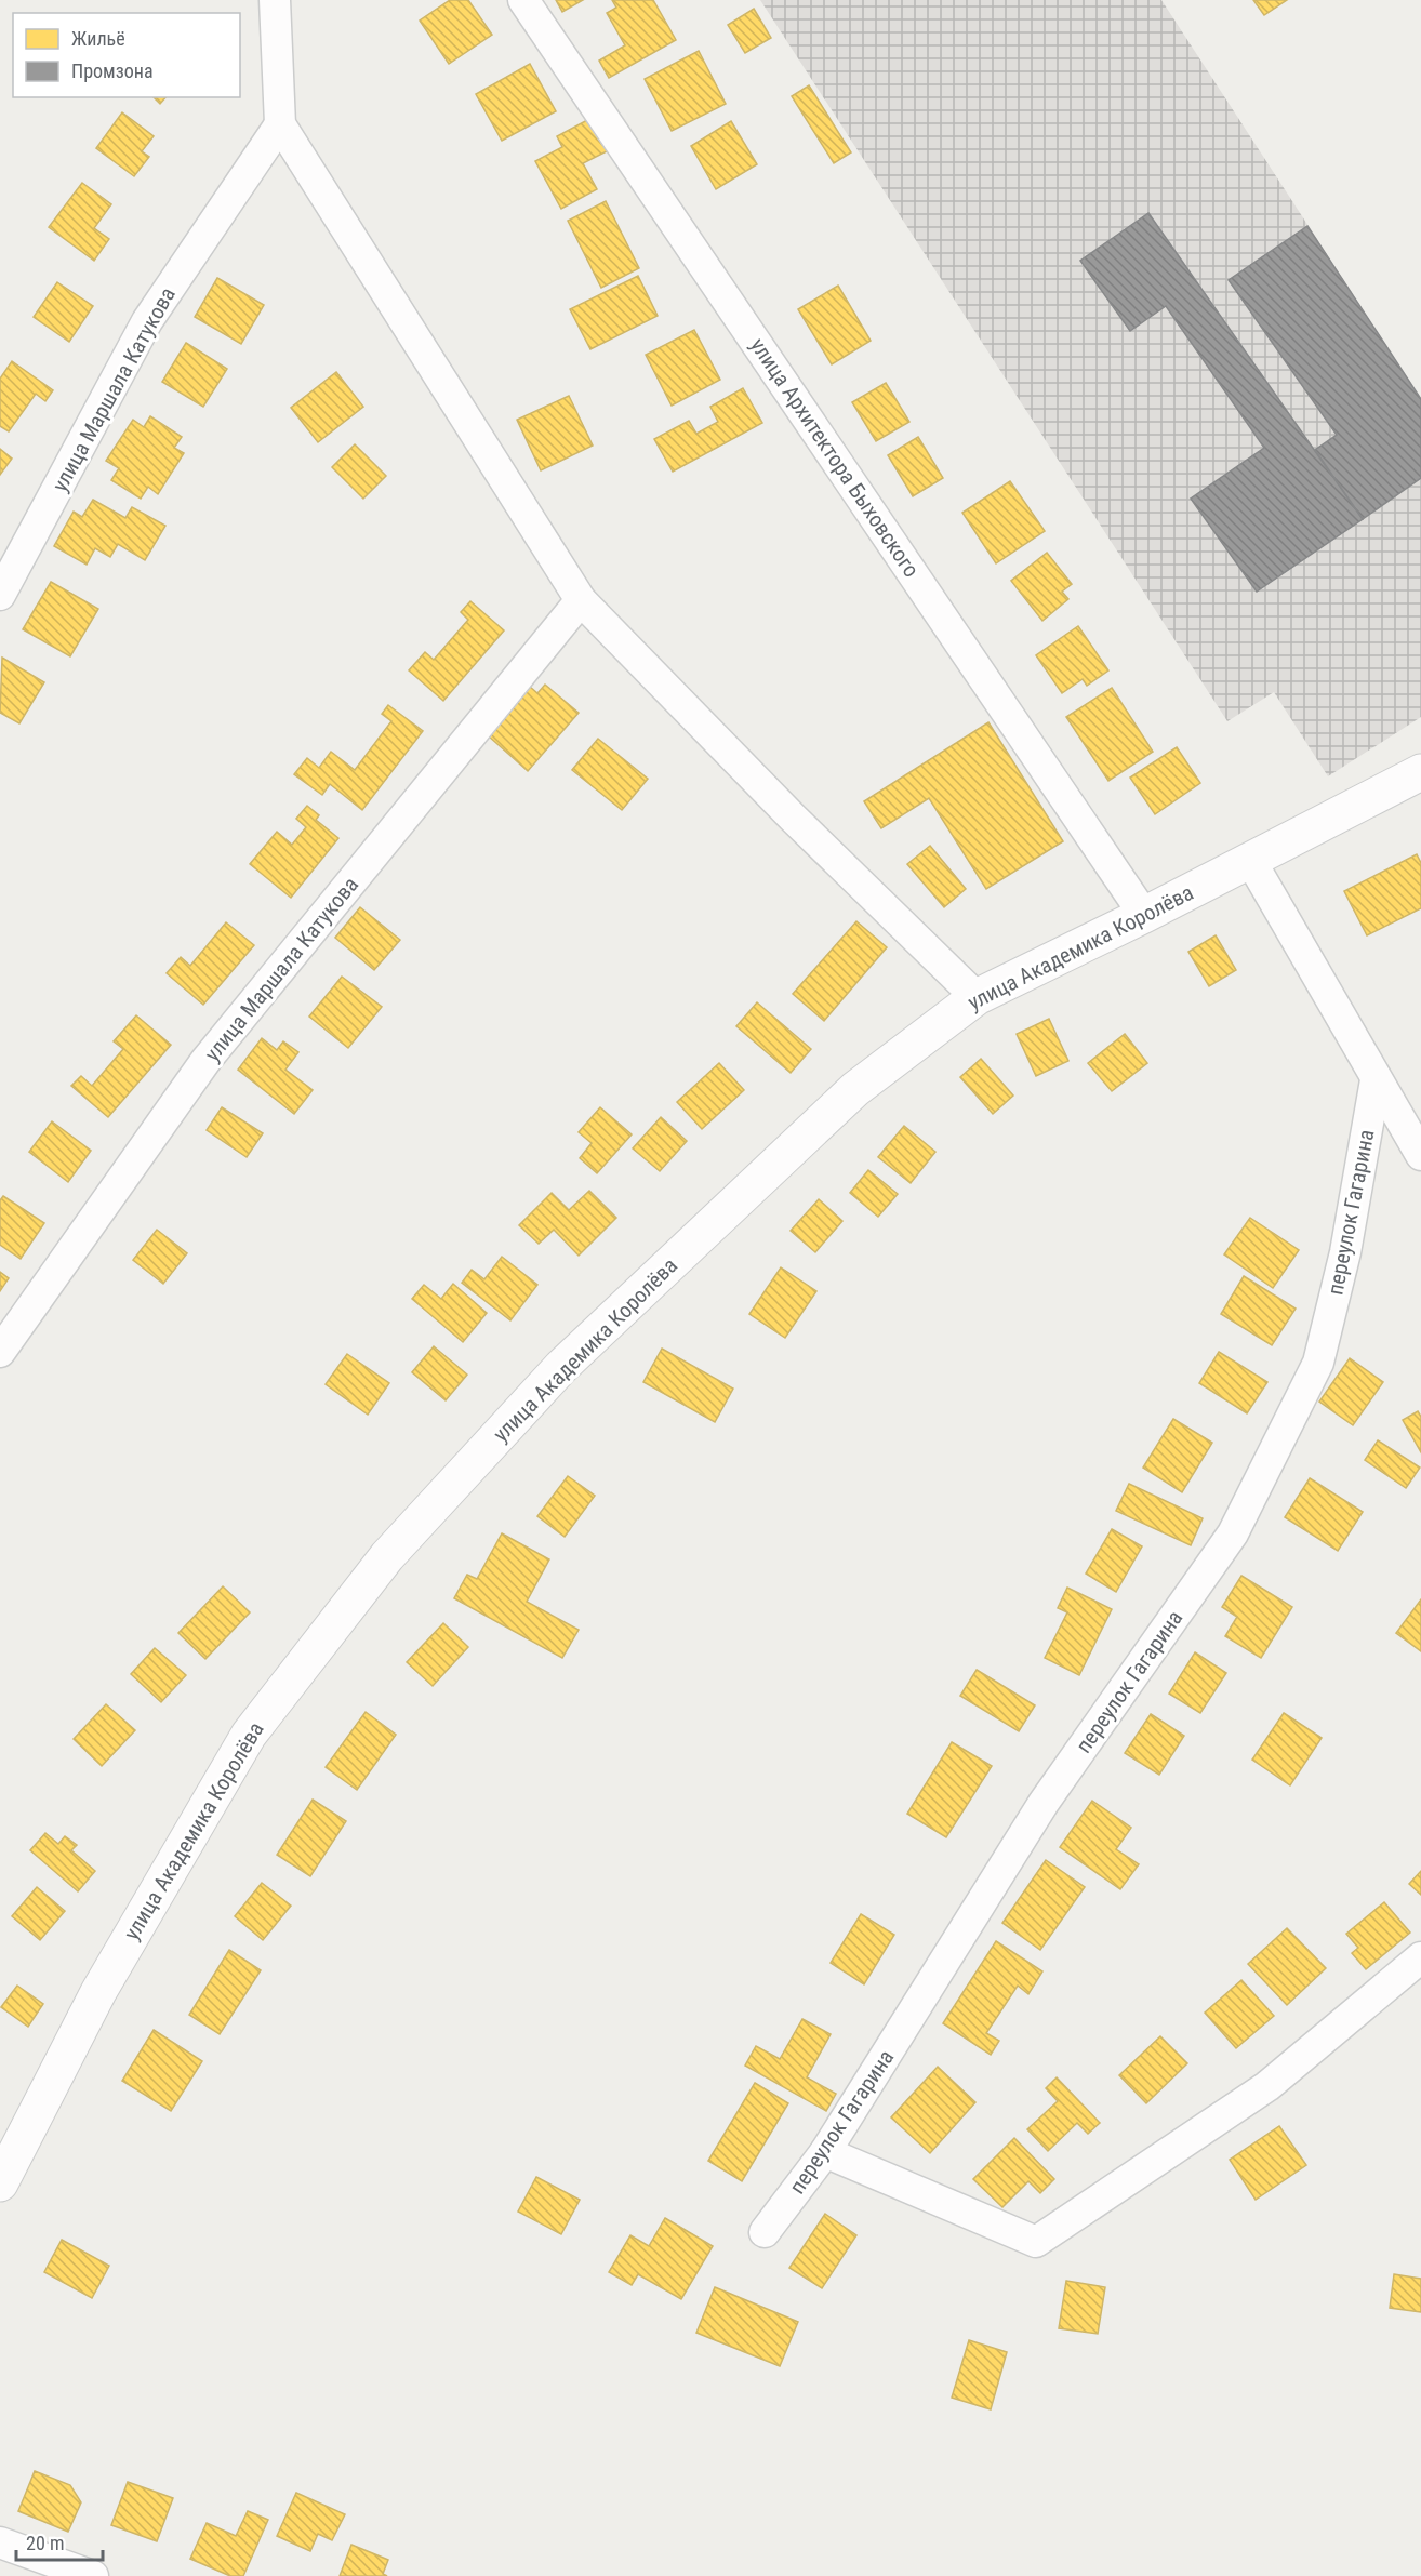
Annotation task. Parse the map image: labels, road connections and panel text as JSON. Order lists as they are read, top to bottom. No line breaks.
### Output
{"streets":{"street":["улица Маршала Катукова","улица Архитектора Быховского","улица Академика Королёва","переулок Гагарина"]},"crossings":[["улица Архитектора Быховского","улица Академика Королёва"]],"legend":["Жильё","Промзона"],"scale_bar":"20 m"}
